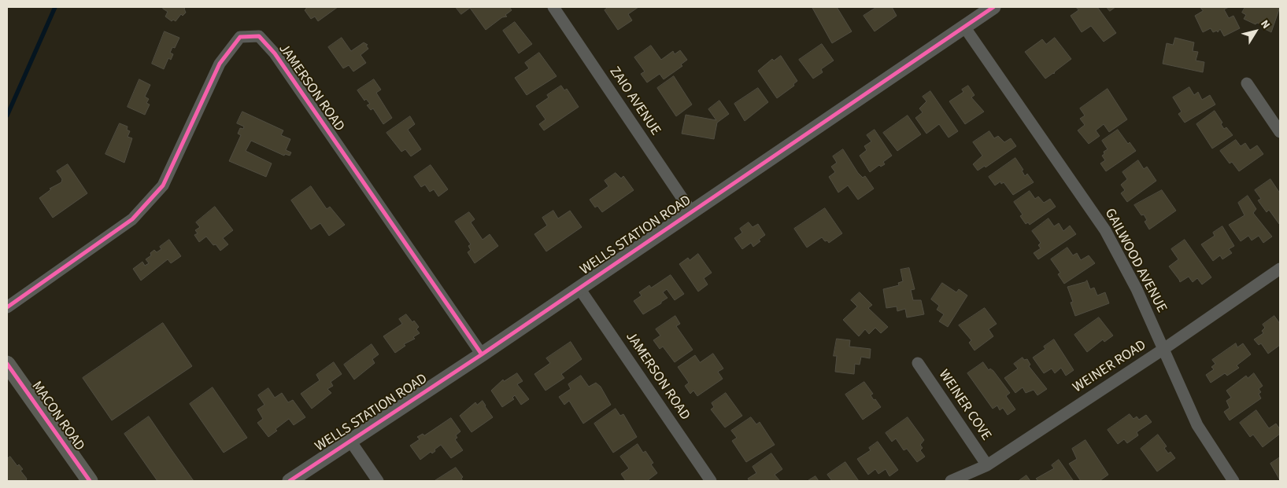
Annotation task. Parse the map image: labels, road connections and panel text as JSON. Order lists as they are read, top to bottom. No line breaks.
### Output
{"streets":{"main road":["MACON ROAD"],"street":["JAMERSON ROAD","ZAIO AVENUE","WELLS STATION ROAD","GAILWOOD AVENUE","WEINER ROAD","WEINER COVE"]},"crossings":[["JAMERSON ROAD","WELLS STATION ROAD"],["ZAIO AVENUE","WELLS STATION ROAD"],["WELLS STATION ROAD","GAILWOOD AVENUE"],["GAILWOOD AVENUE","WEINER ROAD"],["WEINER ROAD","WEINER COVE"]],"north":"top right"}
